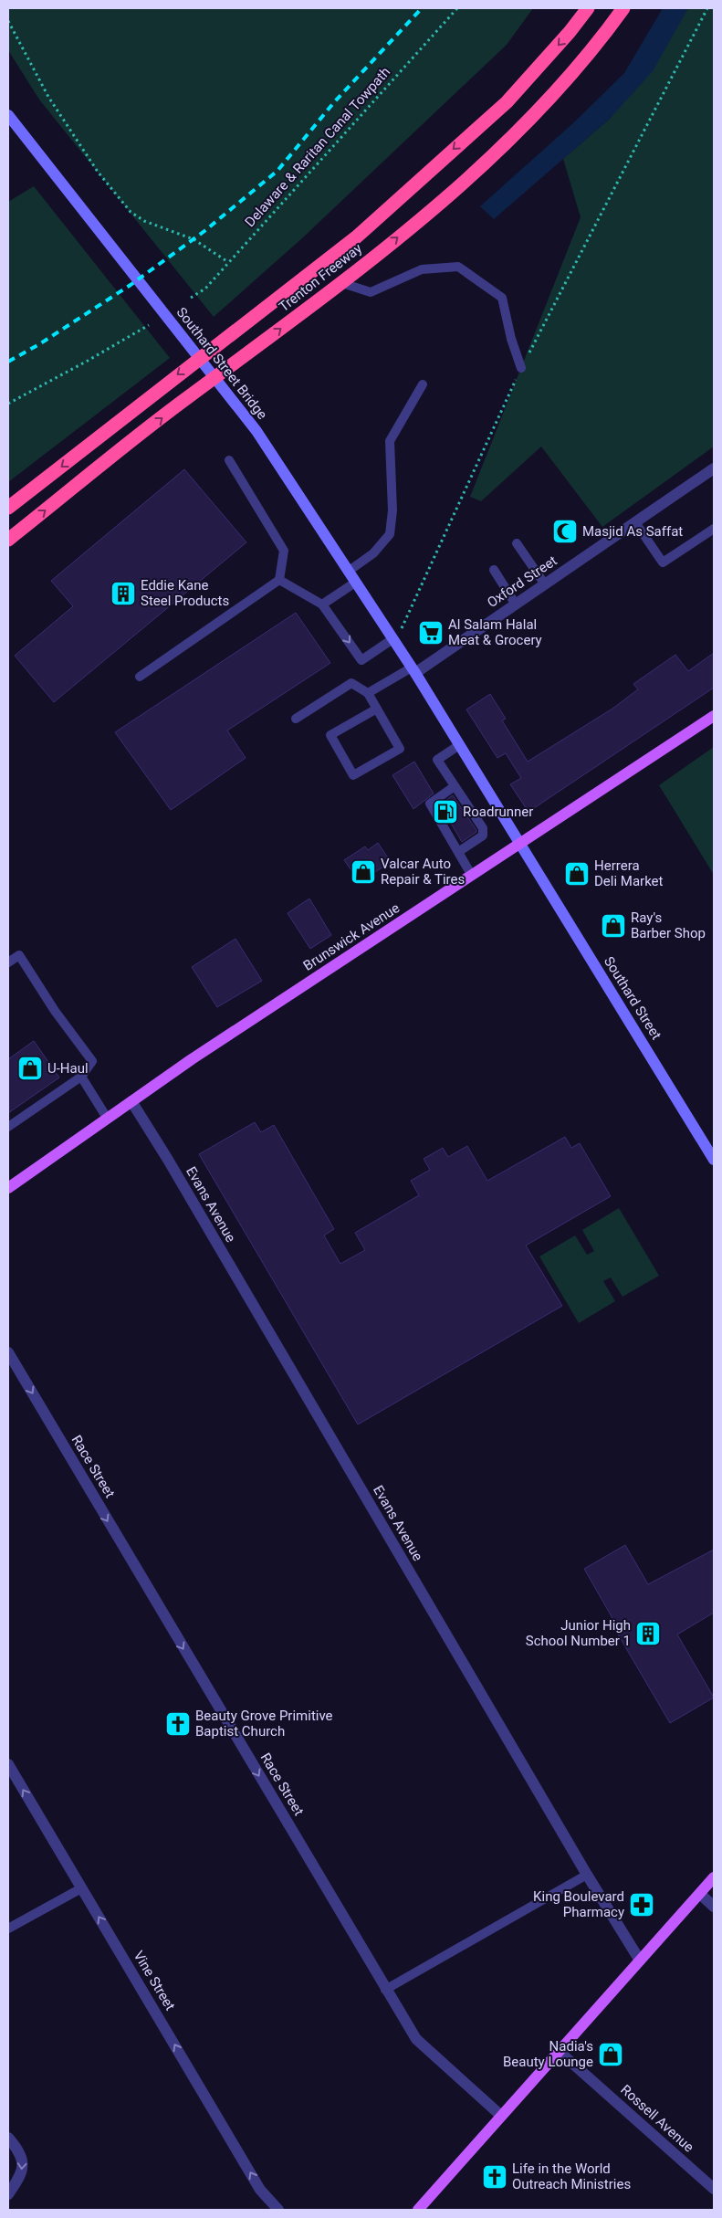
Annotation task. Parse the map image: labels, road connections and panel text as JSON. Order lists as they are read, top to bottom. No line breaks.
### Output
{"streets":{"highway":["Trenton Freeway"],"main road":["Brunswick Avenue"],"street":["Southard Street Bridge","Oxford Street","Southard Street","Evans Avenue","Race Street","Vine Street","Rossell Avenue"],"path":["Delaware & Raritan Canal Towpath"]},"crossings":[["Southard Street Bridge","Southard Street"],["Oxford Street","Southard Street"],["Brunswick Avenue","Southard Street"],["Brunswick Avenue","Evans Avenue"]],"one_way":["Race Street","Vine Street"],"places":{"mosque":["Masjid As Saffat"],"building":["Eddie Kane Steel Products","Junior High School Number 1"],"supermarket":["Al Salam Halal Meat & Grocery"],"fuel station":["Roadrunner"],"shop":["Valcar Auto Repair & Tires","Herrera Deli Market","Ray's Barber Shop","U-Haul","Nadia's Beauty Lounge"],"church":["Beauty Grove Primitive Baptist Church","Life in the World Outreach Ministries"],"pharmacy":["King Boulevard Pharmacy"]}}
